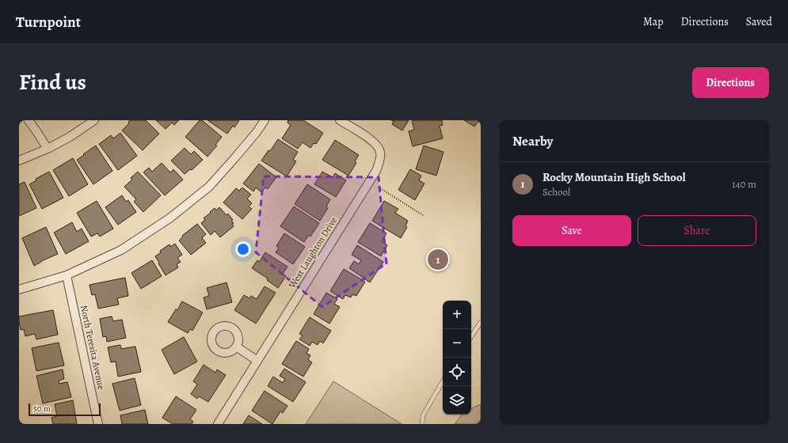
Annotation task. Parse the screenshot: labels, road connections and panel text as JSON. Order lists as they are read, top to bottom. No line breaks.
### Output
{"streets":{"street":["West Laughton Drive","North Teresita Avenue"]},"scale_bar":"50 m","page":{"header":"Turnpoint","nav":["Map","Directions","Saved"],"title":"Find us","buttons":["Directions",["Save","Share"]],"heading":"Nearby","list":[{"mark":"1","name":"Rocky Mountain High School","note":"School","value":"140 m"}],"pins":"1","map_buttons":["+","−"],"scale":"50 m"}}
